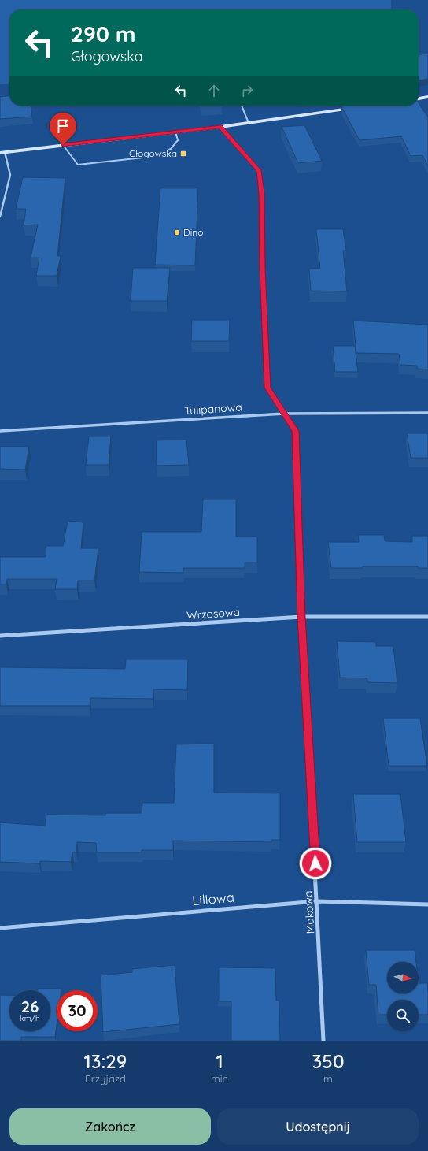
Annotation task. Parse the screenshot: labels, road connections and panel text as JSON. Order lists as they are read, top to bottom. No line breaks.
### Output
{"streets":{"street":["Tulipanowa","Wrzosowa","Liliowa","Makowa"]},"crossings":[["Tulipanowa","Makowa"],["Wrzosowa","Makowa"],["Liliowa","Makowa"]],"places":{"transit":["Głogowska"],"other":["Dino"]},"north":"right","page":{"turn":["290 m","Głogowska"],"speed":"26 km/h","limit":"30","eta":["13:29","Przyjazd","1","min","350","m"],"buttons":["Zakończ","Udostępnij"]}}
